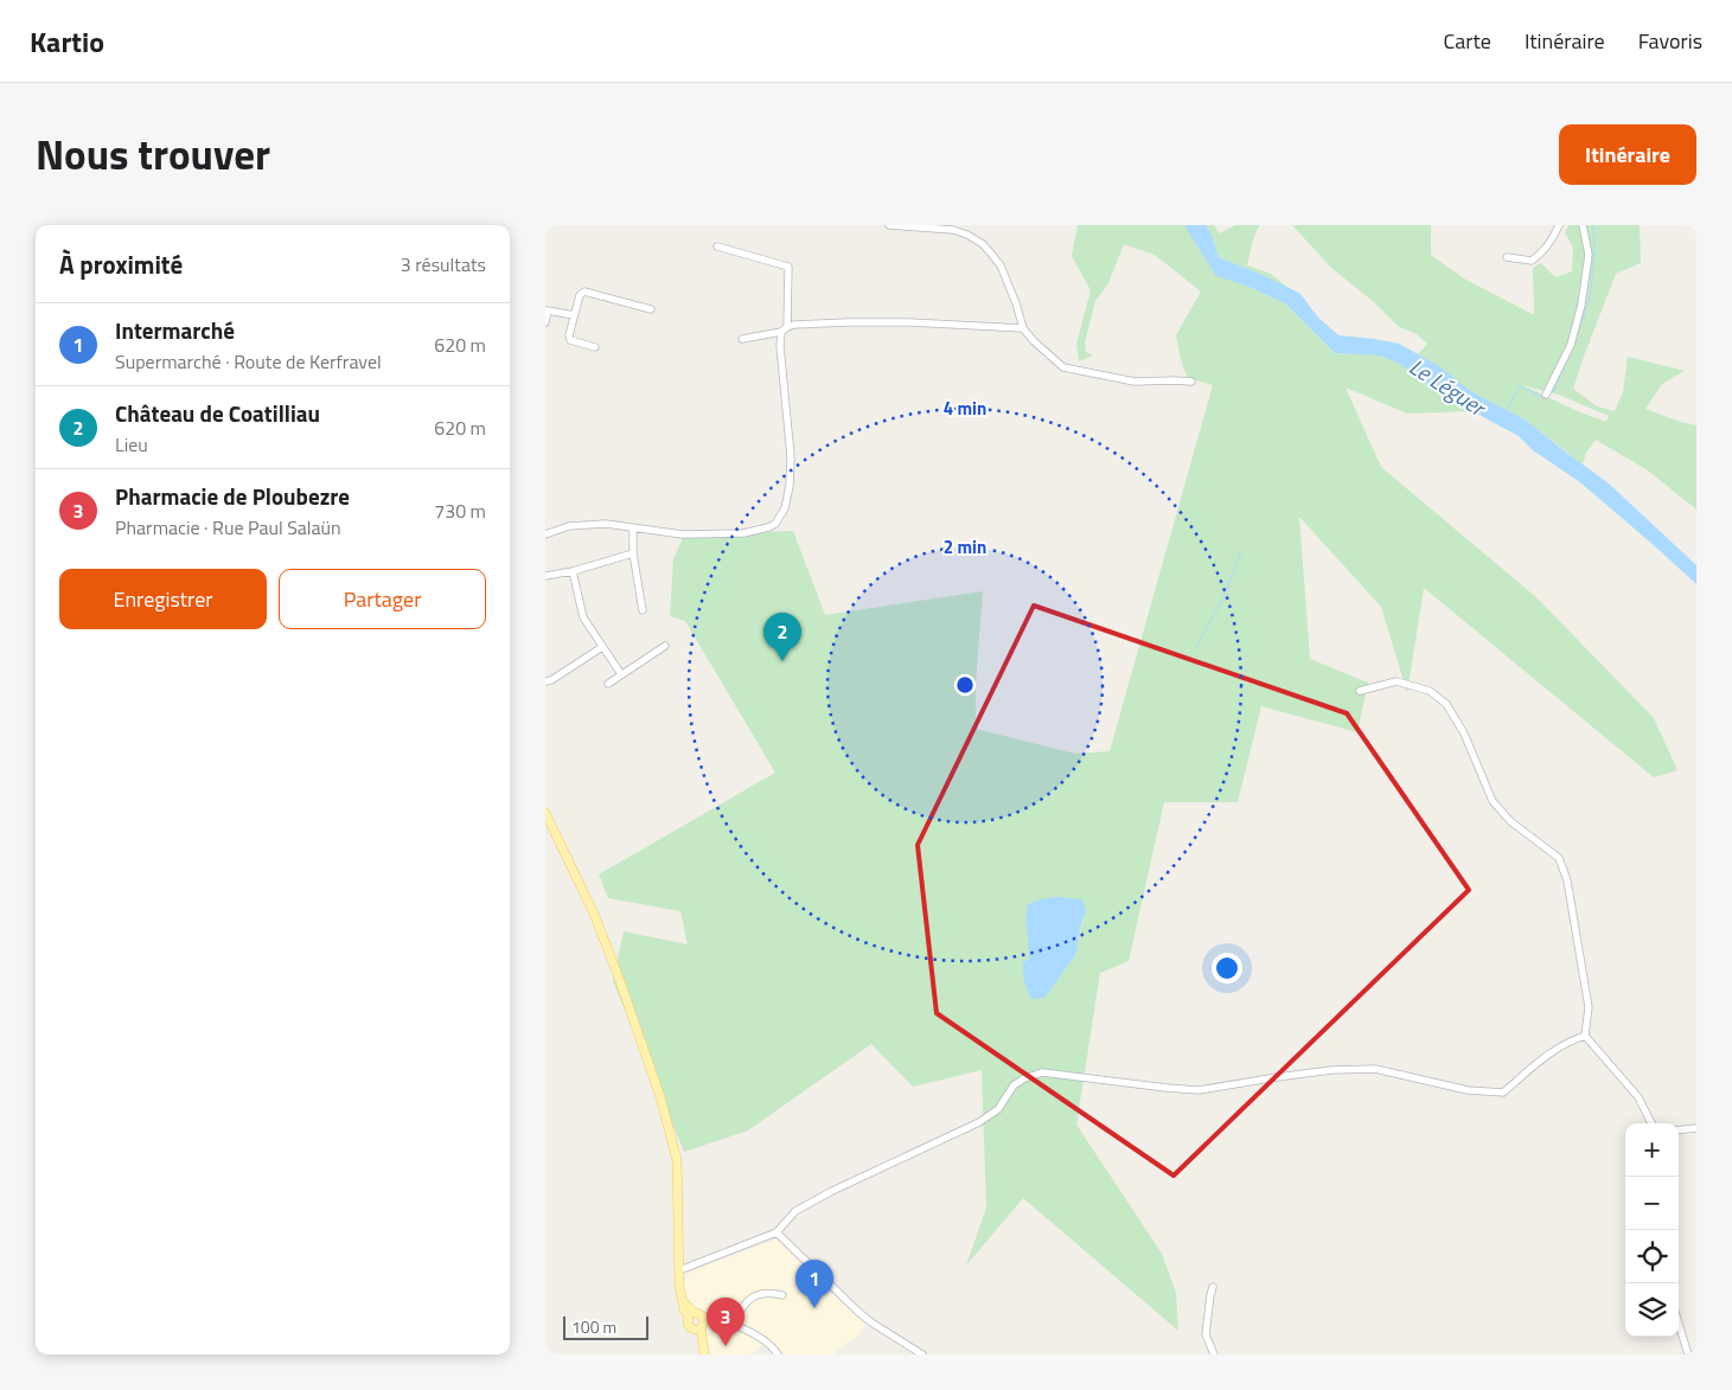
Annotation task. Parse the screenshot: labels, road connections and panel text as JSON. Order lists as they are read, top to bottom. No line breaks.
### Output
{"water":["Le Léguer"],"scale_bar":"100 m","page":{"header":"Kartio","nav":["Carte","Itinéraire","Favoris"],"title":"Nous trouver","buttons":["Itinéraire",["Enregistrer","Partager"]],"heading":["À proximité","3 résultats"],"list":[{"mark":"1","name":"Intermarché","note":"Supermarché · Route de Kerfravel","value":"620 m"},{"mark":"2","name":"Château de Coatilliau","note":"Lieu","value":"620 m"},{"mark":"3","name":"Pharmacie de Ploubezre","note":"Pharmacie · Rue Paul Salaün","value":"730 m"}],"pins":["2","1","3"],"map_buttons":["+","−"],"scale":"100 m"},"rings":["4 min","2 min"]}
